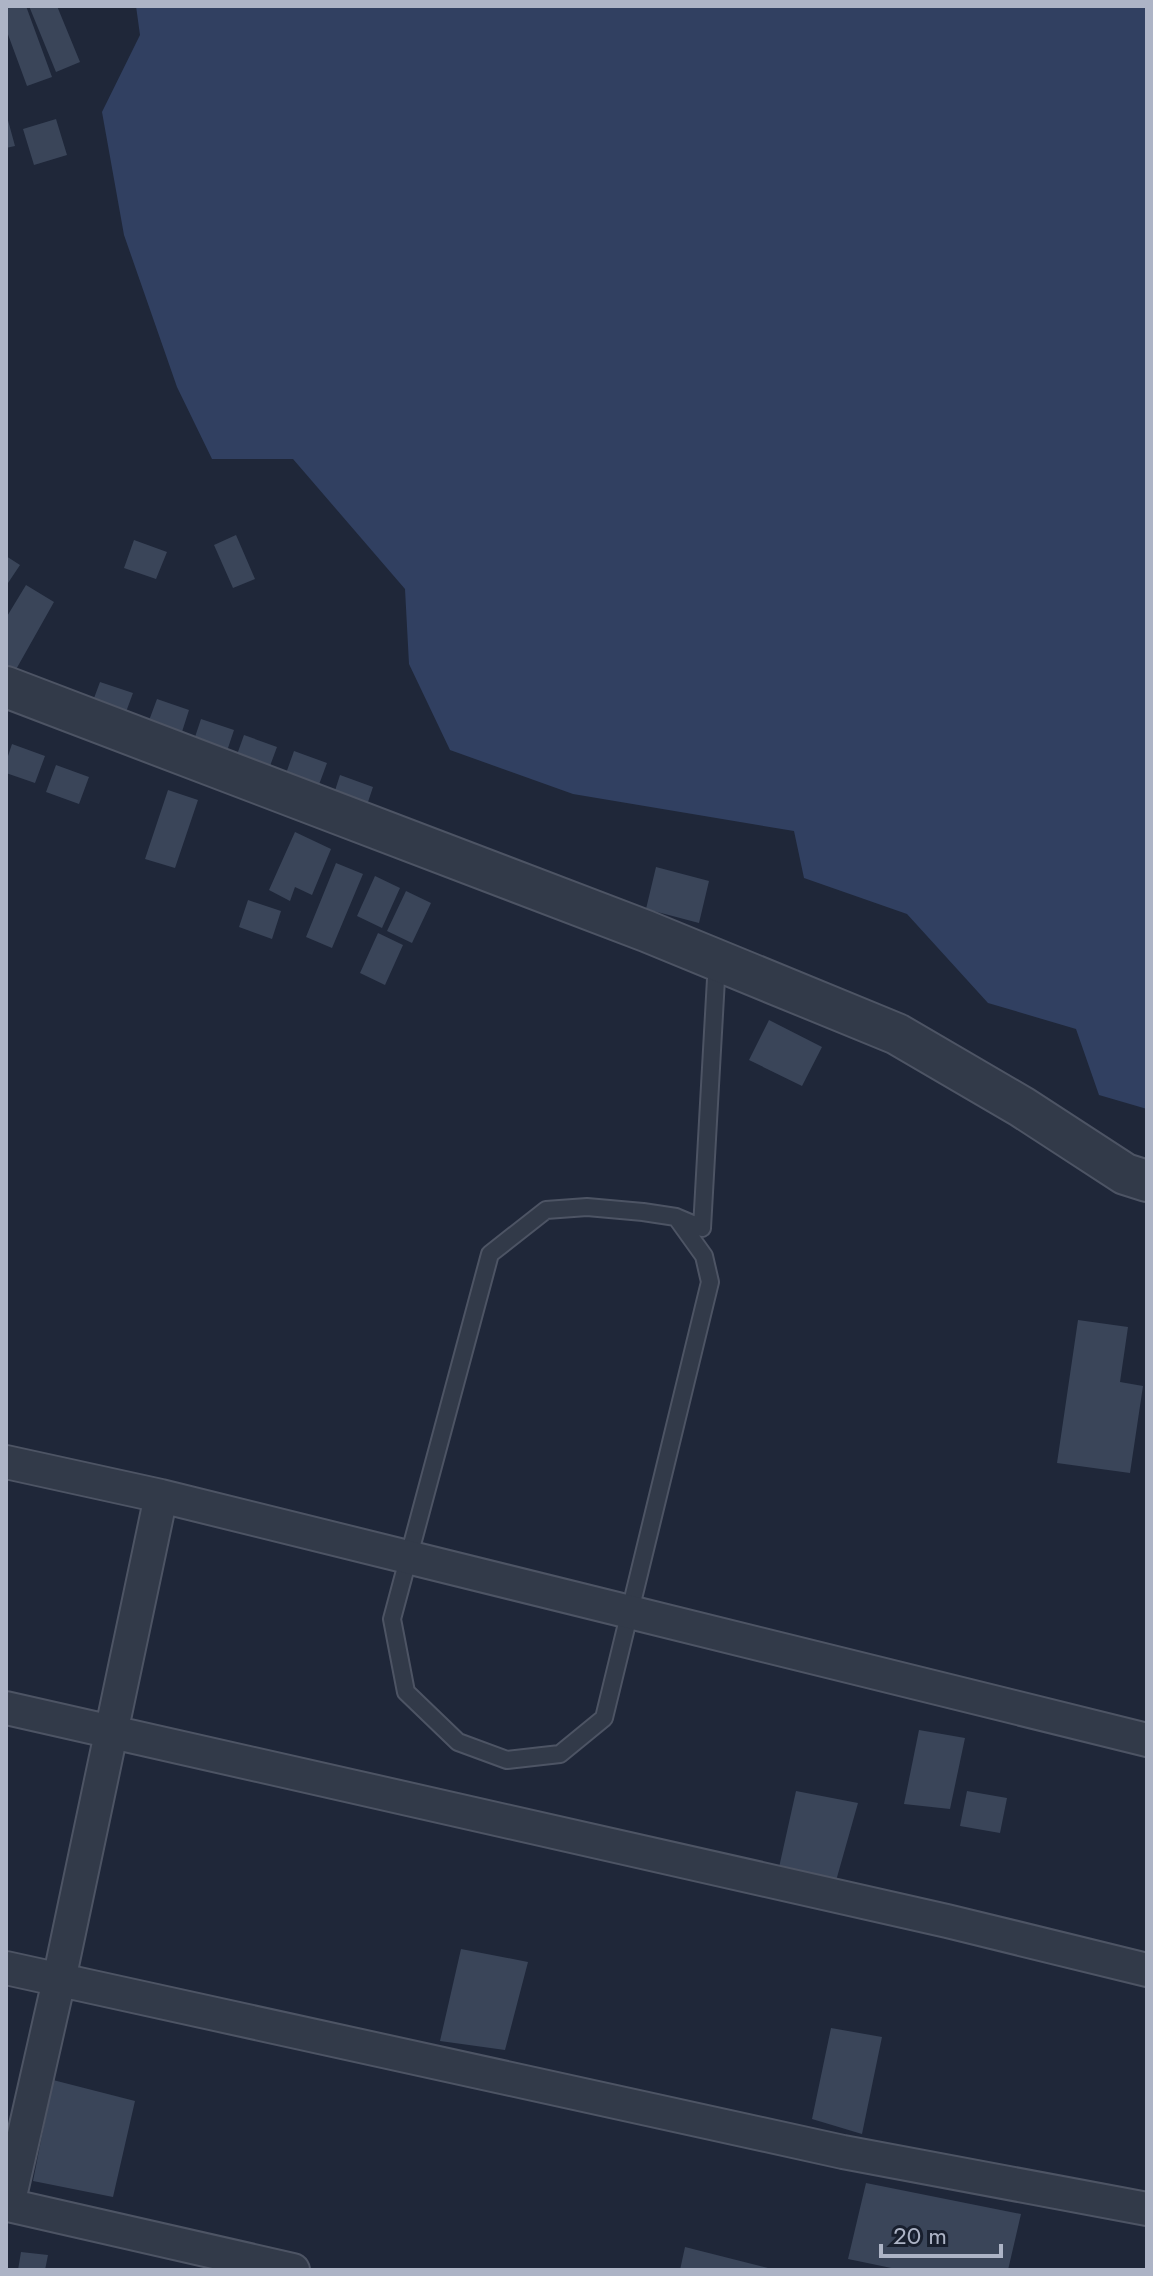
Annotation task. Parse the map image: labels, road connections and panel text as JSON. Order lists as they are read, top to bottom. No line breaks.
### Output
{"scale_bar":"20 m"}
